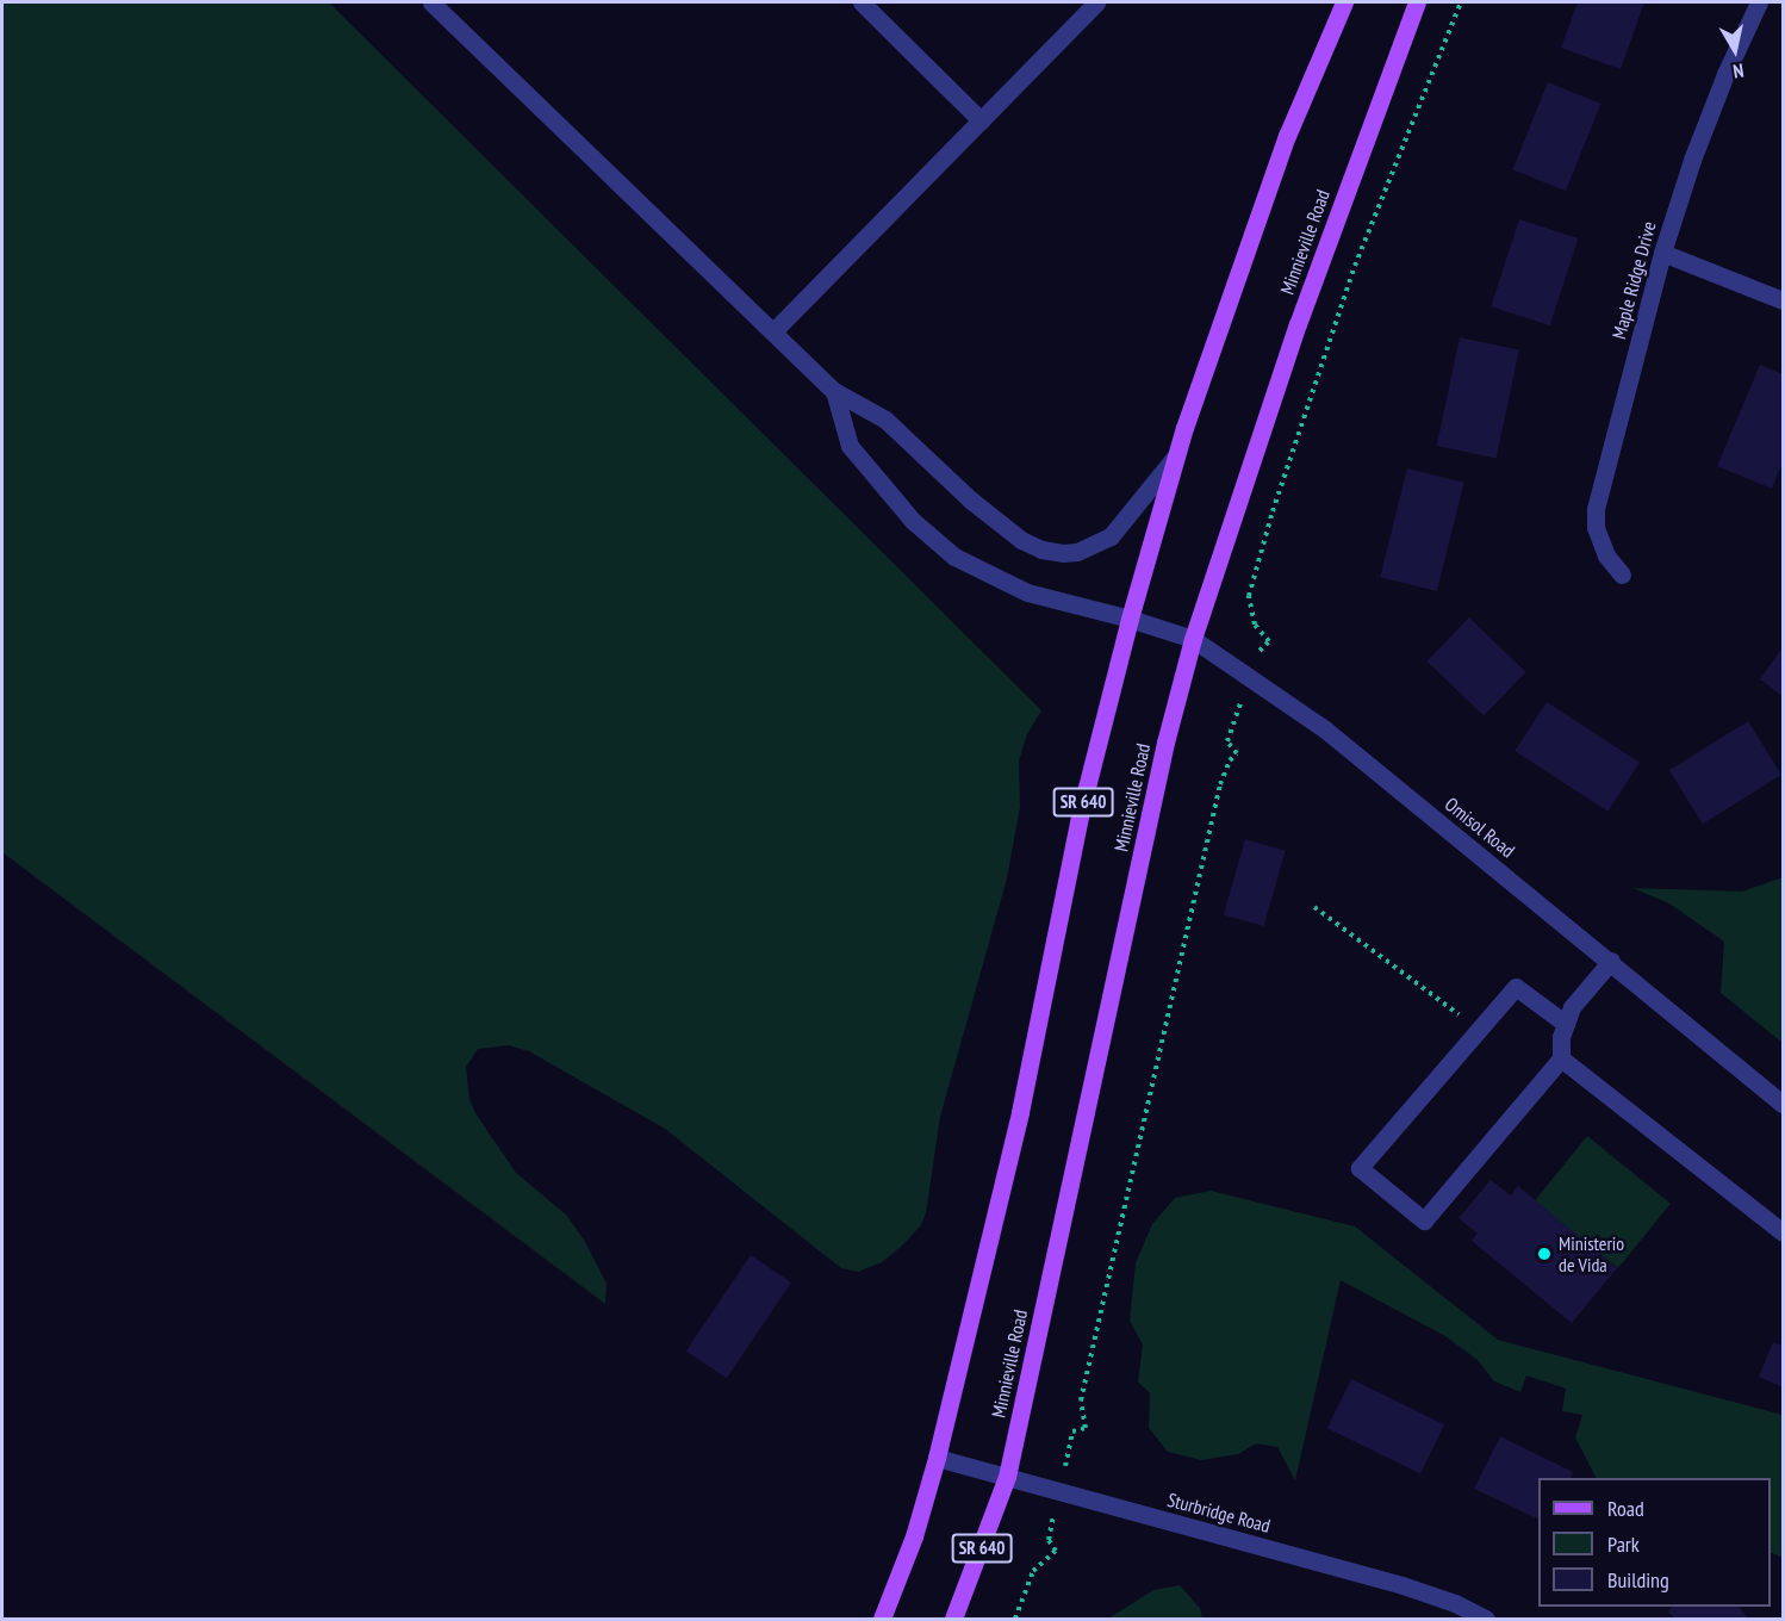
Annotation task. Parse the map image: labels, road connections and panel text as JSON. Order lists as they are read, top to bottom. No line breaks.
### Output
{"streets":{"main road":["Minnieville Road","SR 640"],"street":["Maple Ridge Drive","Omisol Road","Sturbridge Road"]},"crossings":[["Minnieville Road","Omisol Road"],["Minnieville Road","Sturbridge Road"],["SR 640","Omisol Road"],["SR 640","Sturbridge Road"]],"places":["Ministerio de Vida"],"legend":["Road","Park","Building"],"north":"bottom"}
